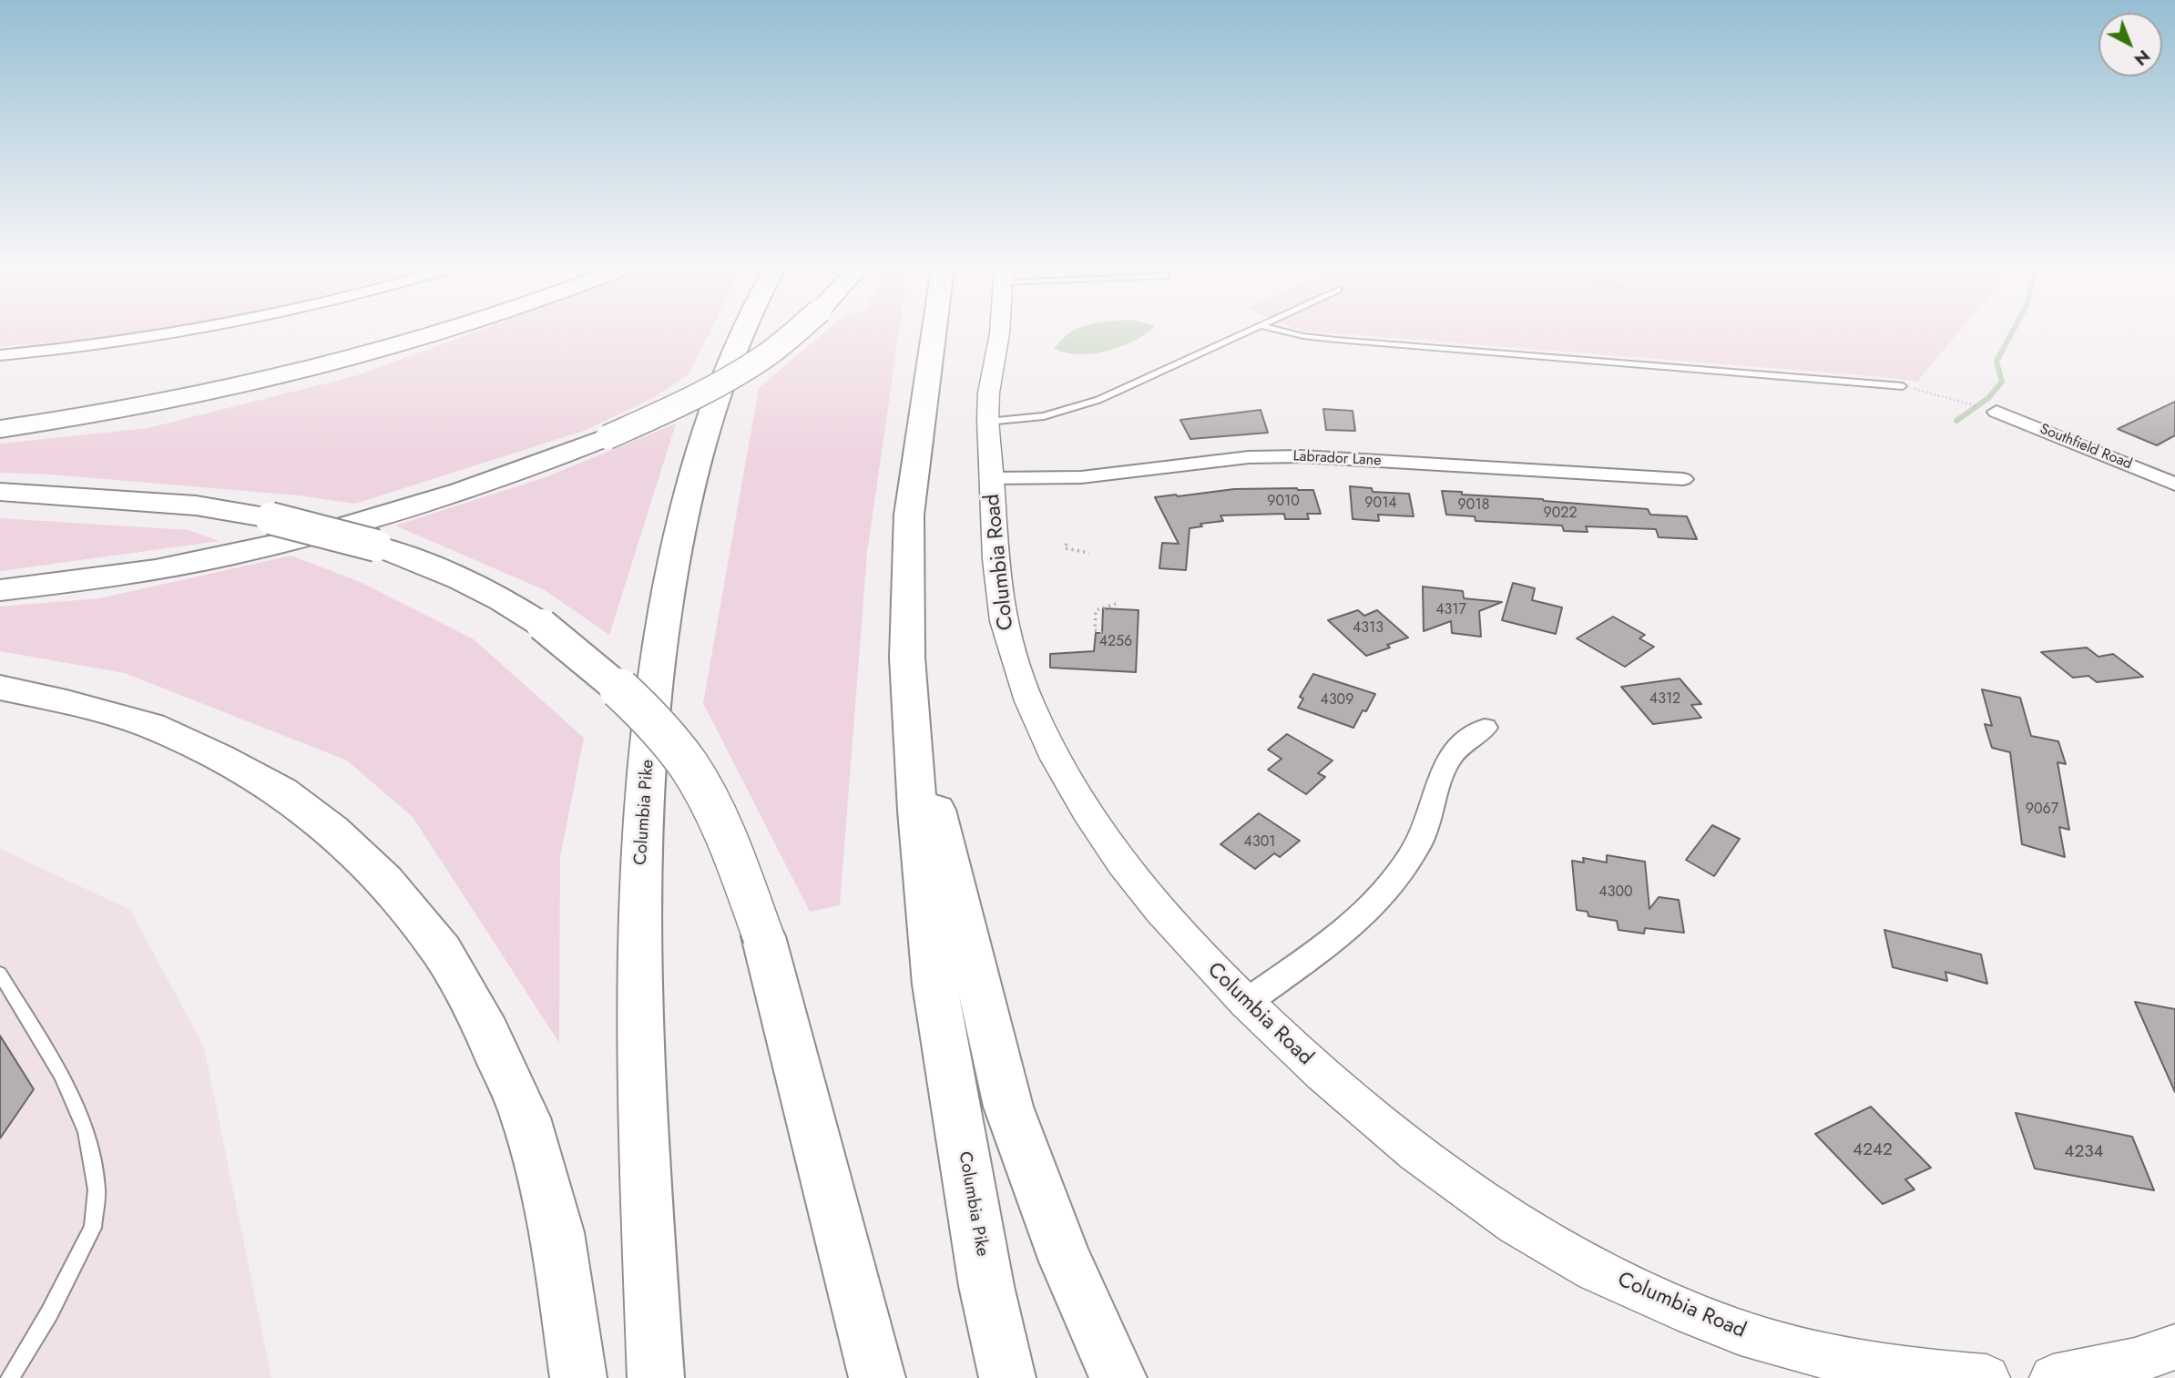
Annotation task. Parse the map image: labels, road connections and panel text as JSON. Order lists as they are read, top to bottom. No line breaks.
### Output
{"streets":{"highway":["Columbia Pike"],"street":["Southfield Road","Labrador Lane","Columbia Road"]},"crossings":[["Labrador Lane","Columbia Road"]],"house_numbers":["9010","9014","9018","9022","4317","4313","4256","4312","4309","9067","4301","4300","4242","4234"],"north":"bottom right"}
